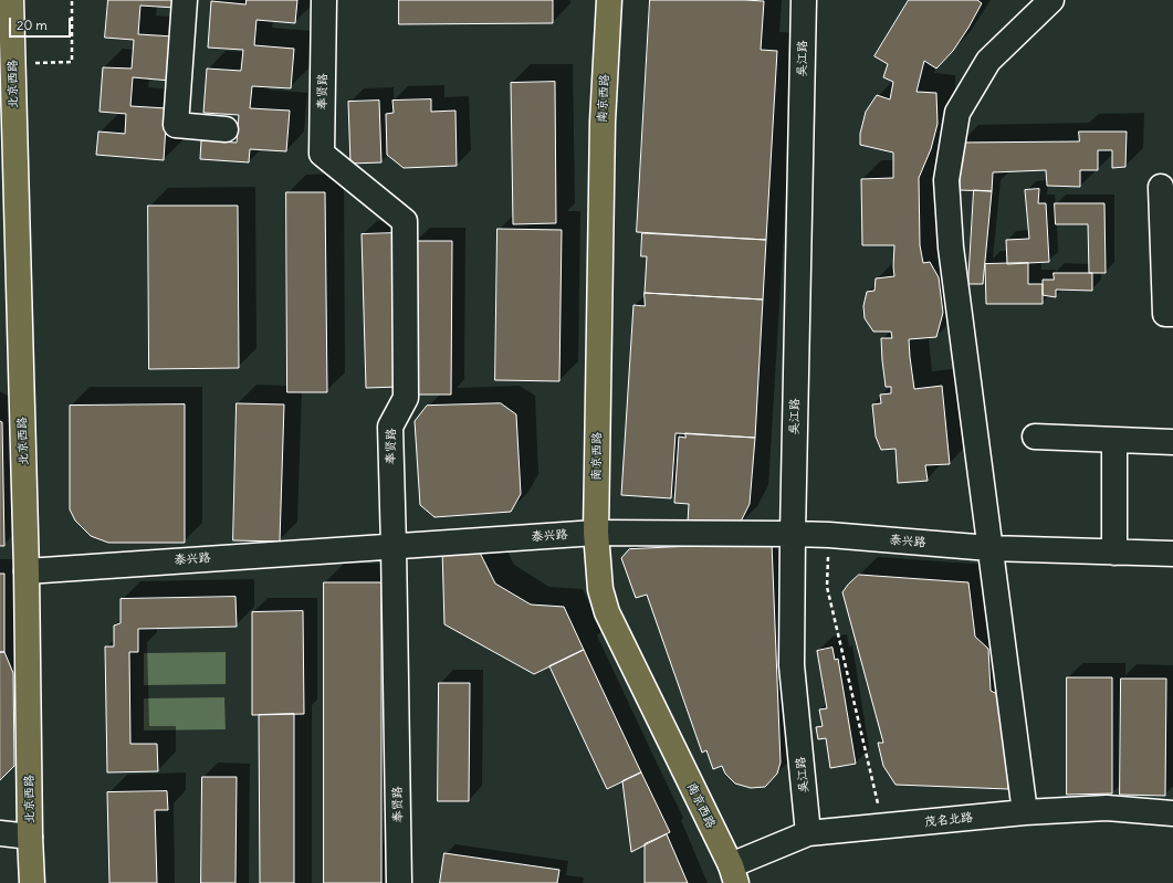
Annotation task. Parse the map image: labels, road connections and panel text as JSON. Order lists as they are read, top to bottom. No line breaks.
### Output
{"streets":{"main road":["北京西路","南京西路"],"street":["吴江路","奉贤路","泰兴路","茂名北路"]},"crossings":[["吴江路","泰兴路"],["吴江路","茂名北路"],["北京西路","泰兴路"],["奉贤路","泰兴路"],["南京西路","泰兴路"],["南京西路","茂名北路"]],"scale_bar":"20 m"}
